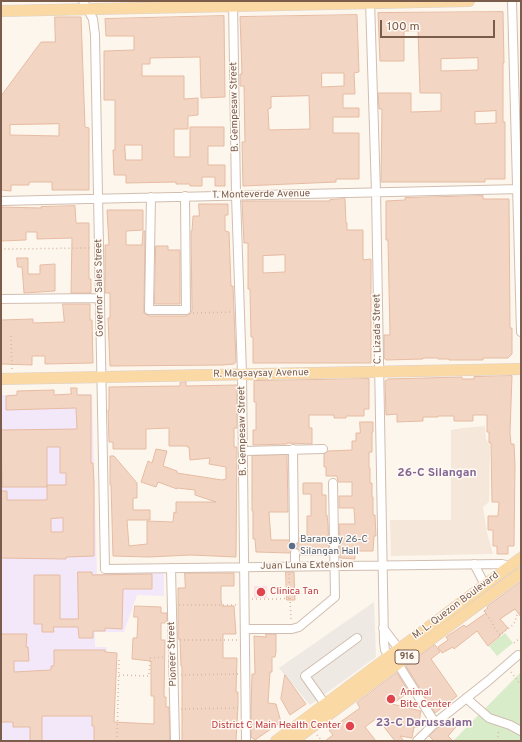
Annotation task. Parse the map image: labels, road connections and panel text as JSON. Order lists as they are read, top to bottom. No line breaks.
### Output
{"streets":{"main road":["R. Magsaysay Avenue","M. L. Quezon Boulevard","916"],"street":["B. Gempesaw Street","T. Monteverde Avenue","Governor Sales Street","C. Lizada Street","Juan Luna Extension","Pioneer Street"]},"crossings":[["B. Gempesaw Street","T. Monteverde Avenue"],["B. Gempesaw Street","R. Magsaysay Avenue"],["B. Gempesaw Street","Juan Luna Extension"],["T. Monteverde Avenue","Governor Sales Street"],["T. Monteverde Avenue","C. Lizada Street"],["Governor Sales Street","R. Magsaysay Avenue"],["Governor Sales Street","Juan Luna Extension"],["C. Lizada Street","R. Magsaysay Avenue"],["C. Lizada Street","Juan Luna Extension"],["C. Lizada Street","M. L. Quezon Boulevard"],["Juan Luna Extension","M. L. Quezon Boulevard"],["Juan Luna Extension","Pioneer Street"]],"districts":["26-C Silangan","23-C Darussalam"],"places":["Barangay 26-C Silangan Hall","Clinica Tan","Animal Bite Center","District C Main Health Center"],"scale_bar":"100 m"}
